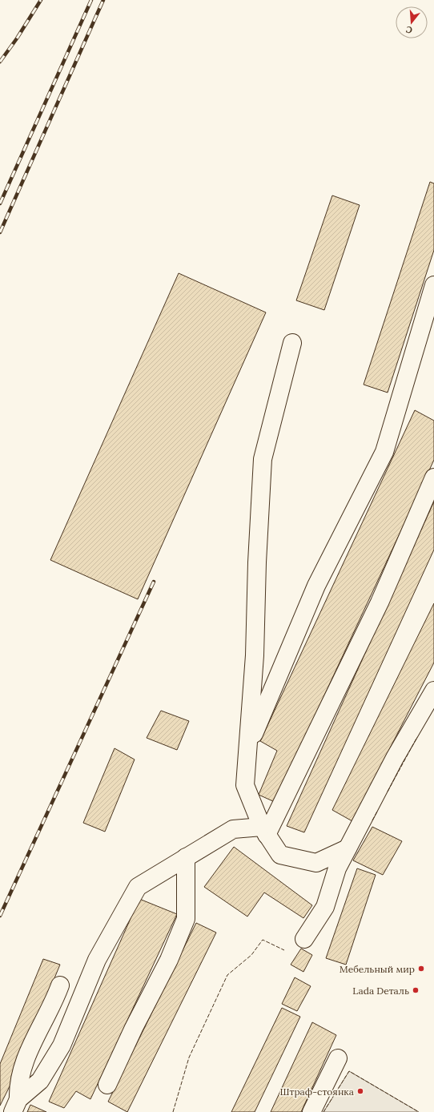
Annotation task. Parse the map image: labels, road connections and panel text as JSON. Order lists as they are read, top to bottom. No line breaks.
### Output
{"places":["Мебельный мир","Lada Dеталь","Штраф-стоянка"],"north":"bottom"}
